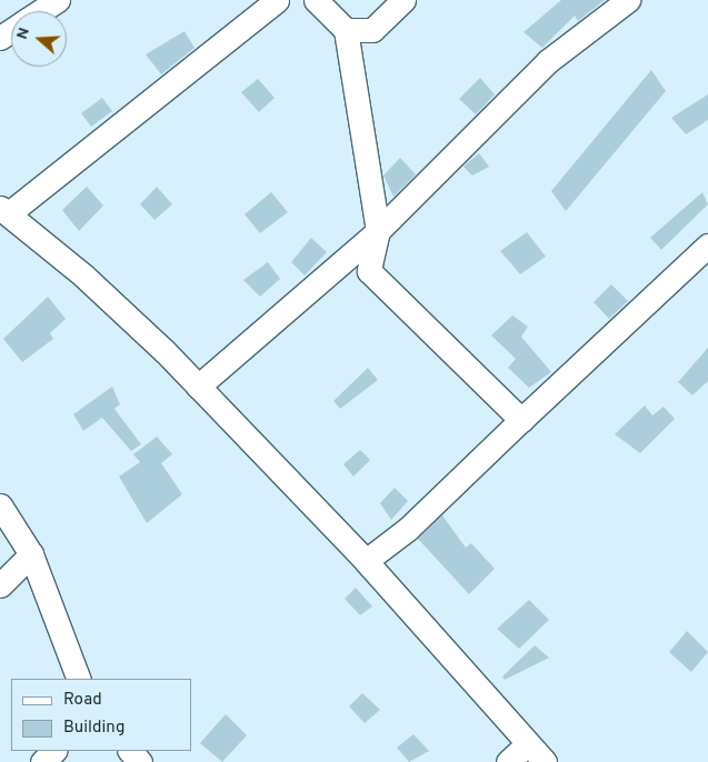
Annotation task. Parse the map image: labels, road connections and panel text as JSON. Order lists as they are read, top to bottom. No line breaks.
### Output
{"legend":["Road","Building"],"north":"left"}
